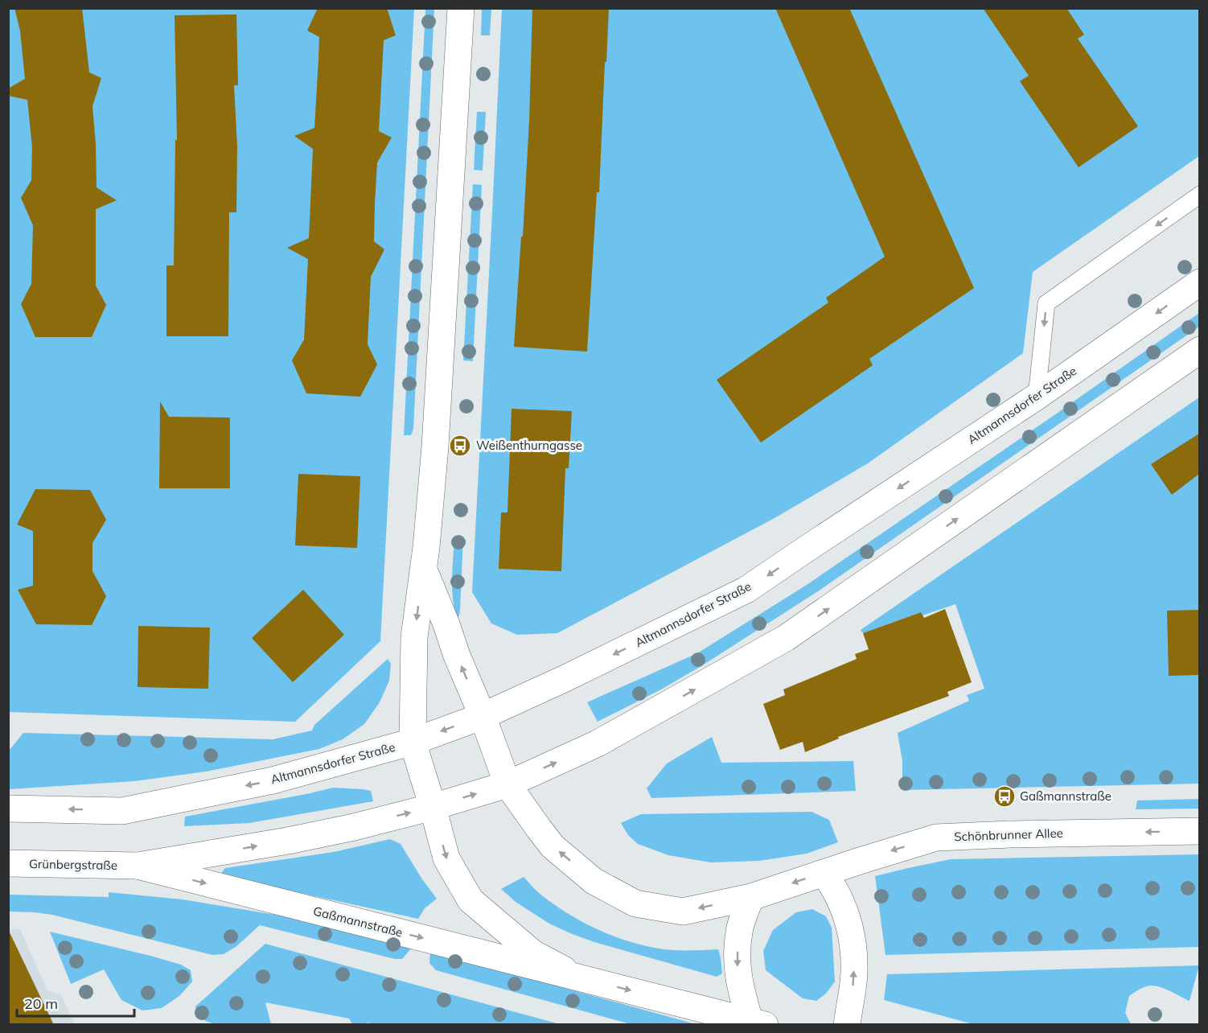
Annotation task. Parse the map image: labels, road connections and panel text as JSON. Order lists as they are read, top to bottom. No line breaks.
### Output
{"streets":{"street":["Altmannsdorfer Straße","Schönbrunner Allee","Grünbergstraße","Gaßmannstraße"]},"crossings":[["Altmannsdorfer Straße","Schönbrunner Allee"],["Grünbergstraße","Gaßmannstraße"]],"one_way":["Schönbrunner Allee","Gaßmannstraße"],"places":{"bus stop":["Weißenthurngasse","Gaßmannstraße"]},"scale_bar":"20 m"}
